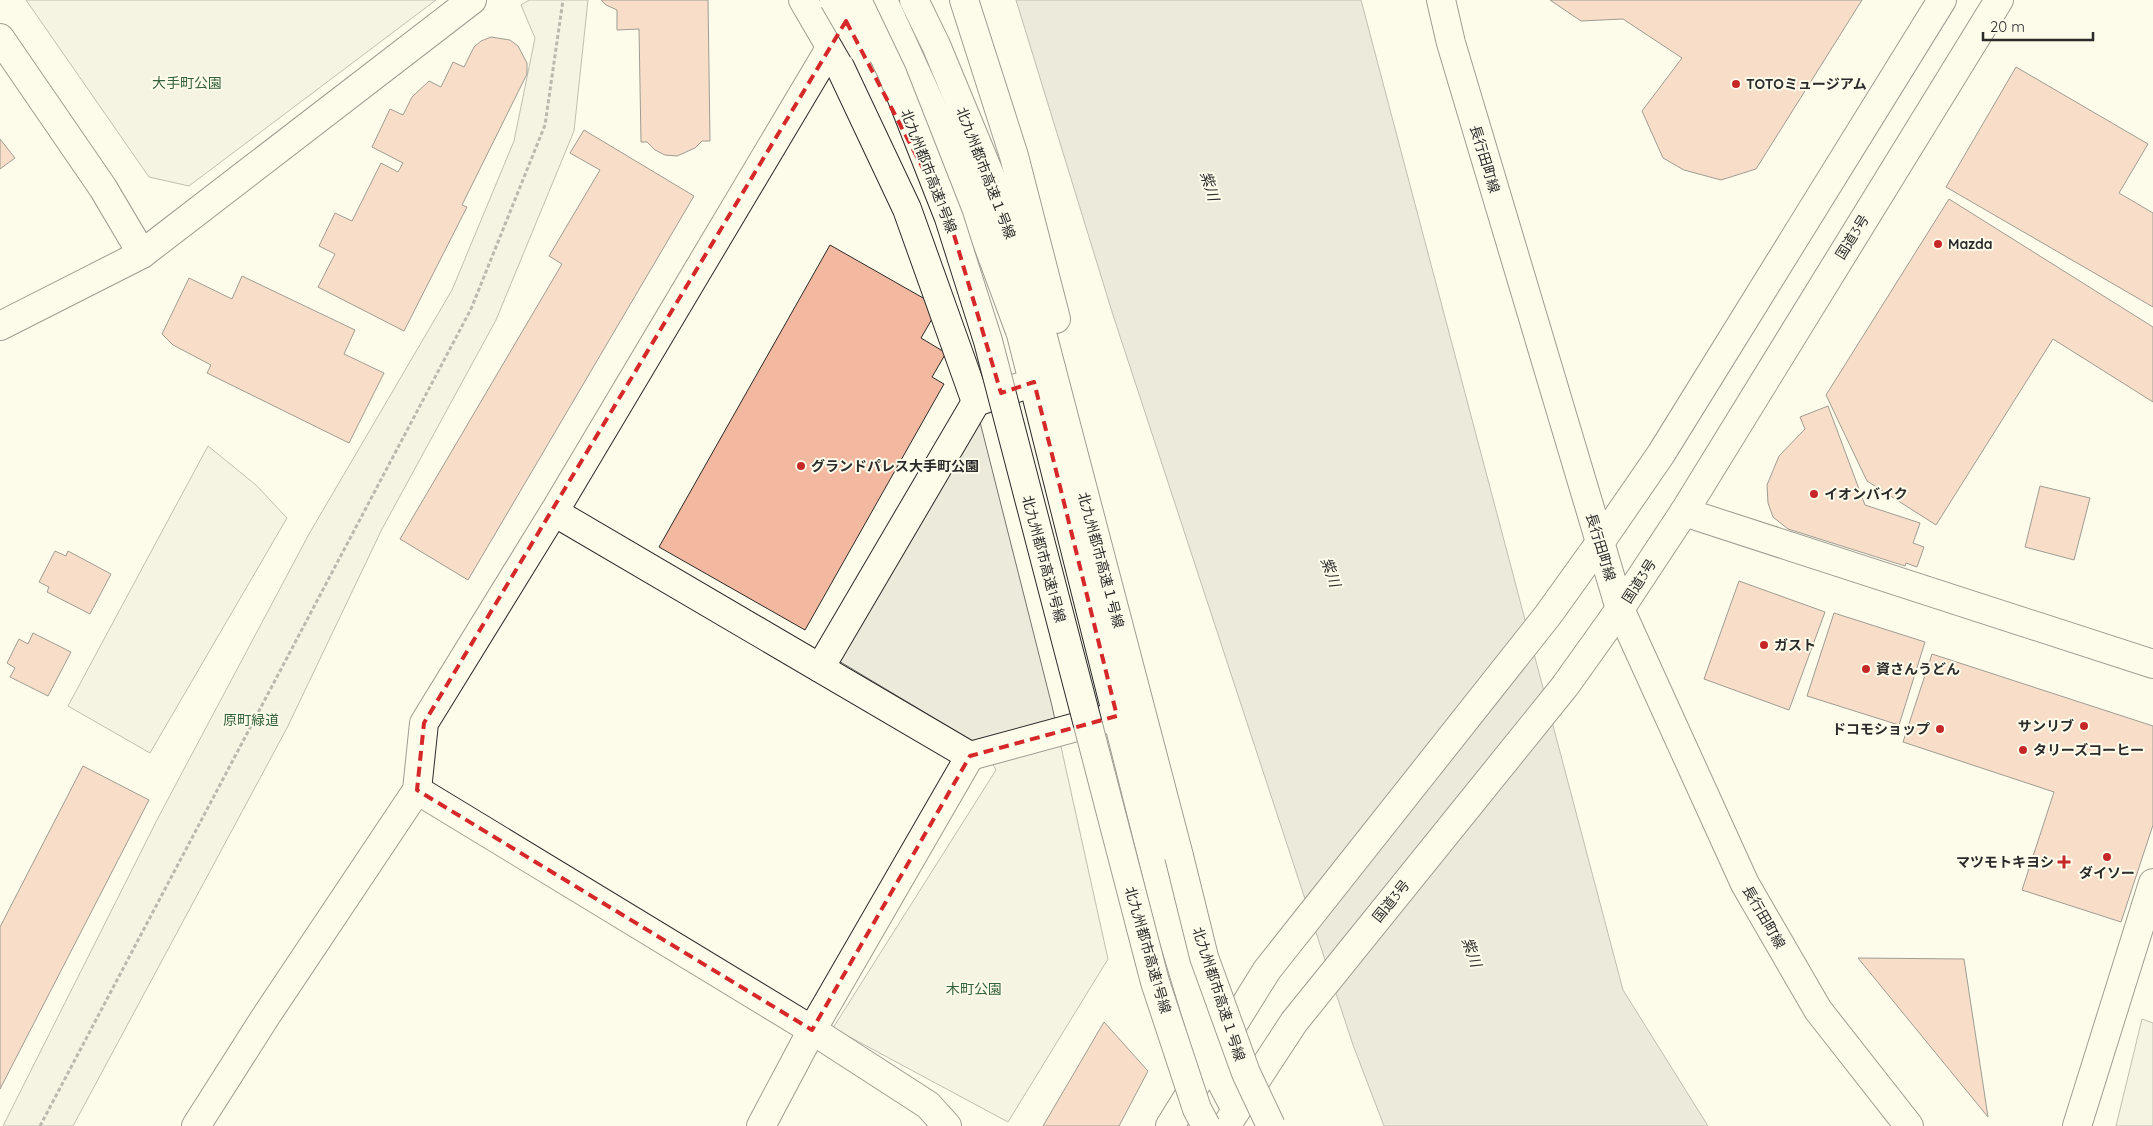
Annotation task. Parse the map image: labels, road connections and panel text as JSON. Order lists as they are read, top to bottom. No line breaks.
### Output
{"streets":{"main road":["長行田町線","北九州都市高速1号線","北九州都市高速１号線","国道3号"]},"crossings":[["長行田町線","国道3号"]],"water":["紫川"],"parks":["大手町公園","原町緑道","木町公園"],"places":{"other":["TOTOミュージアム","Mazda","グランドパレス大手町公園","イオンバイク","ガスト","資さんうどん","サンリブ","ドコモショップ","タリーズコーヒー","ダイソー"],"health":["マツモトキヨシ"]},"scale_bar":"20 m"}
